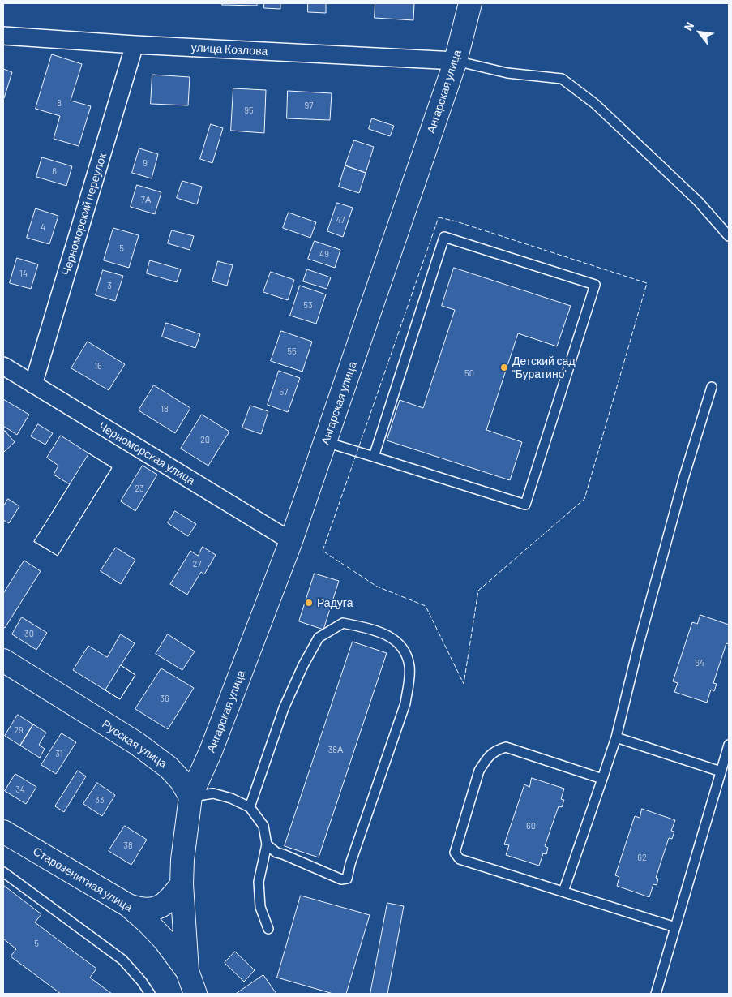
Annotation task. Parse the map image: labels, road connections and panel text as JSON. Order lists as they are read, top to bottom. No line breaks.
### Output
{"streets":{"main road":["Ангарская улица","Русская улица","Старозенитная улица"],"street":["улица Козлова","Черноморский переулок","Черноморская улица"]},"crossings":[["улица Козлова","Ангарская улица"],["улица Козлова","Черноморский переулок"],["Ангарская улица","Черноморская улица"],["Ангарская улица","Русская улица"],["Черноморский переулок","Черноморская улица"]],"places":["Детский сад \"Буратино\"","Радуга"],"house_numbers":["8","97","95","9","6","7А","47","4","5","49","14","3","53","55","16","50","57","18","20","23","27","30","64","36","29","38А","31","34","33","60","38","62","5"],"north":"top left"}
